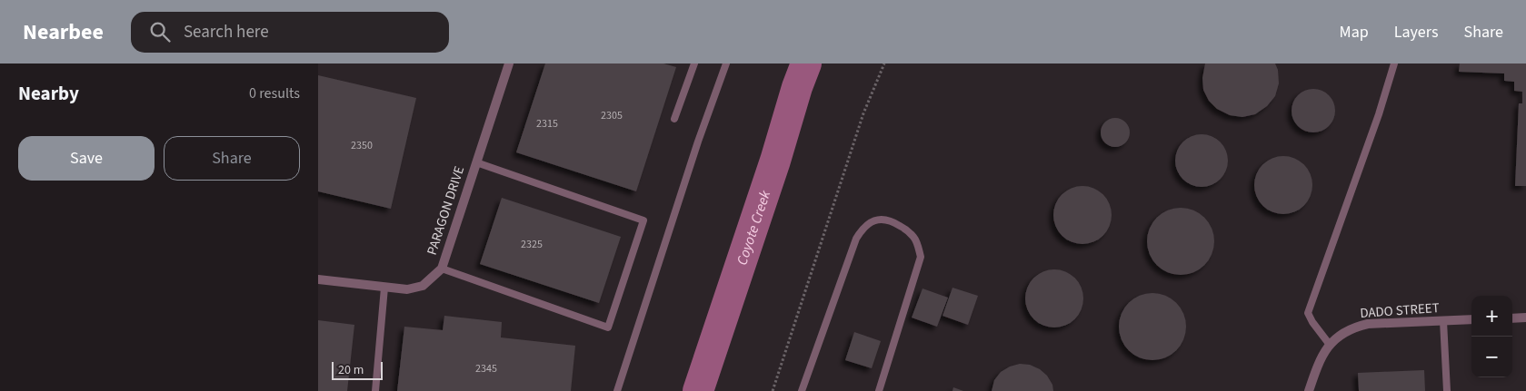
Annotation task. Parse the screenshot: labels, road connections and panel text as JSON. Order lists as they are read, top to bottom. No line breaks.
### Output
{"streets":{"street":["PARAGON DRIVE","DADO STREET"]},"water":["Coyote Creek"],"house_numbers":["2305","2315","2350","2325","2345"],"scale_bar":"20 m","page":{"header":"Nearbee","search":"Search here","nav":["Map","Layers","Share"],"heading":["Nearby","0 results"],"buttons":["Save","Share"],"map_buttons":["+","−"],"scale":"20 m"}}
